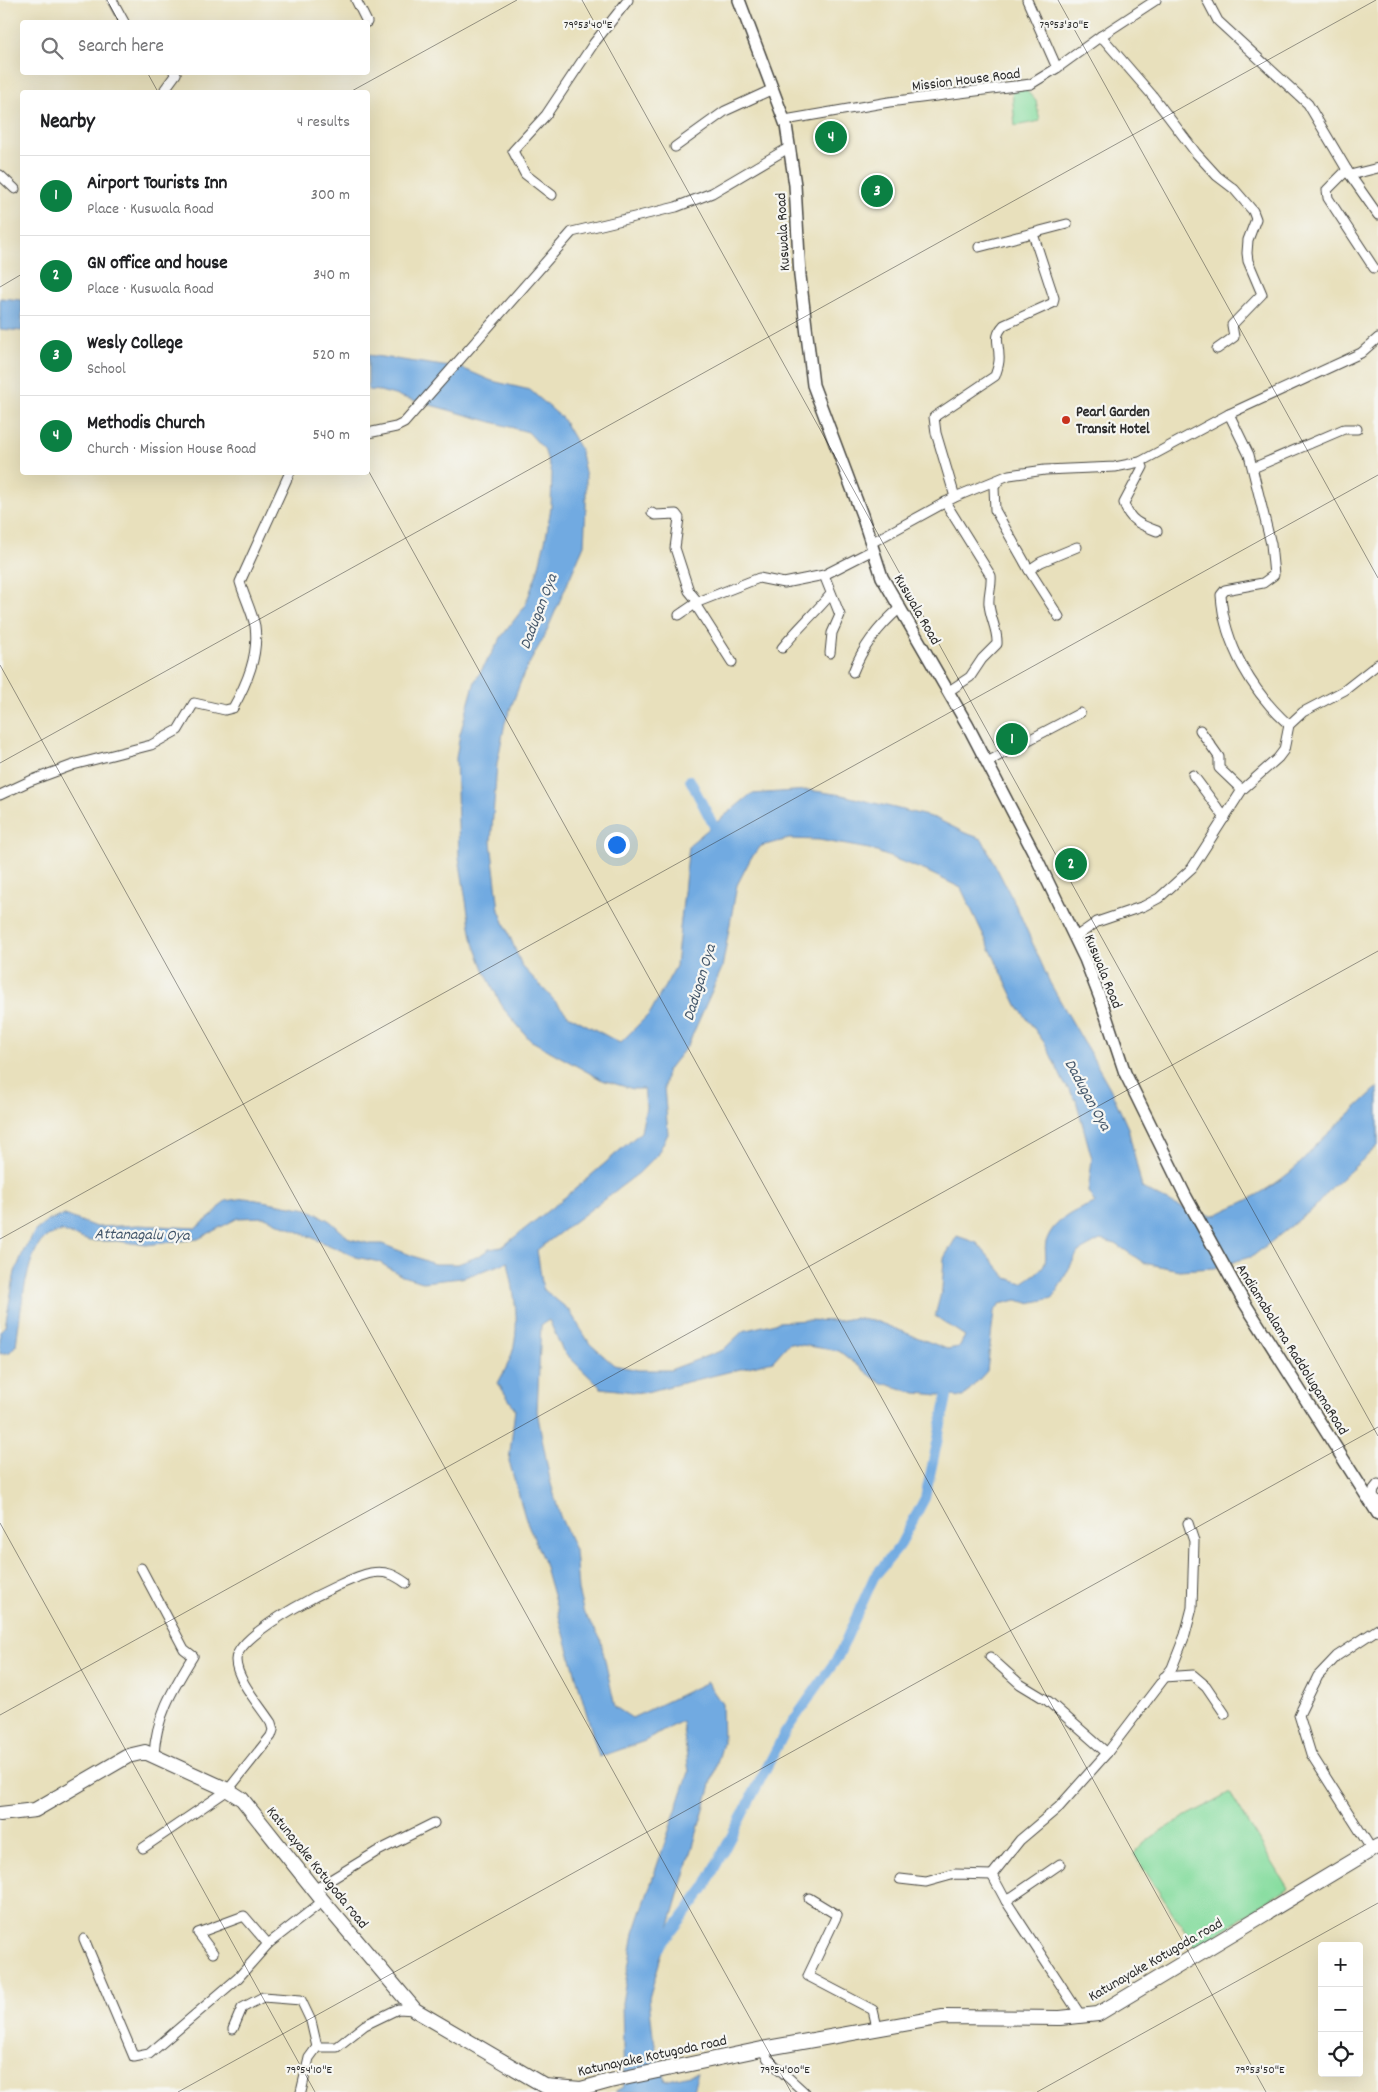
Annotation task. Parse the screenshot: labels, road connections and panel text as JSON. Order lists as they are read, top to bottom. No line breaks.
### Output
{"streets":{"main road":["Katunayake Kotugoda road"],"street":["Mission House Road","Kuswala Road","Andiamabalama RaddolugamaRoad"]},"crossings":[["Mission House Road","Kuswala Road"],["Kuswala Road","Andiamabalama RaddolugamaRoad"]],"water":["Dadugan Oya","Attanagalu Oya"],"places":["Pearl Garden Transit Hotel"],"page":{"search":"Search here","heading":["Nearby","4 results"],"pins":["4","3","1","2"],"list":[{"mark":"1","name":"Airport Tourists Inn","note":"Place · Kuswala Road","value":"300 m"},{"mark":"2","name":"GN office and house","note":"Place · Kuswala Road","value":"340 m"},{"mark":"3","name":"Wesly College","note":"School","value":"520 m"},{"mark":"4","name":"Methodis Church","note":"Church · Mission House Road","value":"540 m"}],"map_buttons":["+","−"]},"coordinates":["79°53'40\"E","79°53'30\"E","79°54'10\"E","79°54'00\"E","79°53'50\"E"]}
